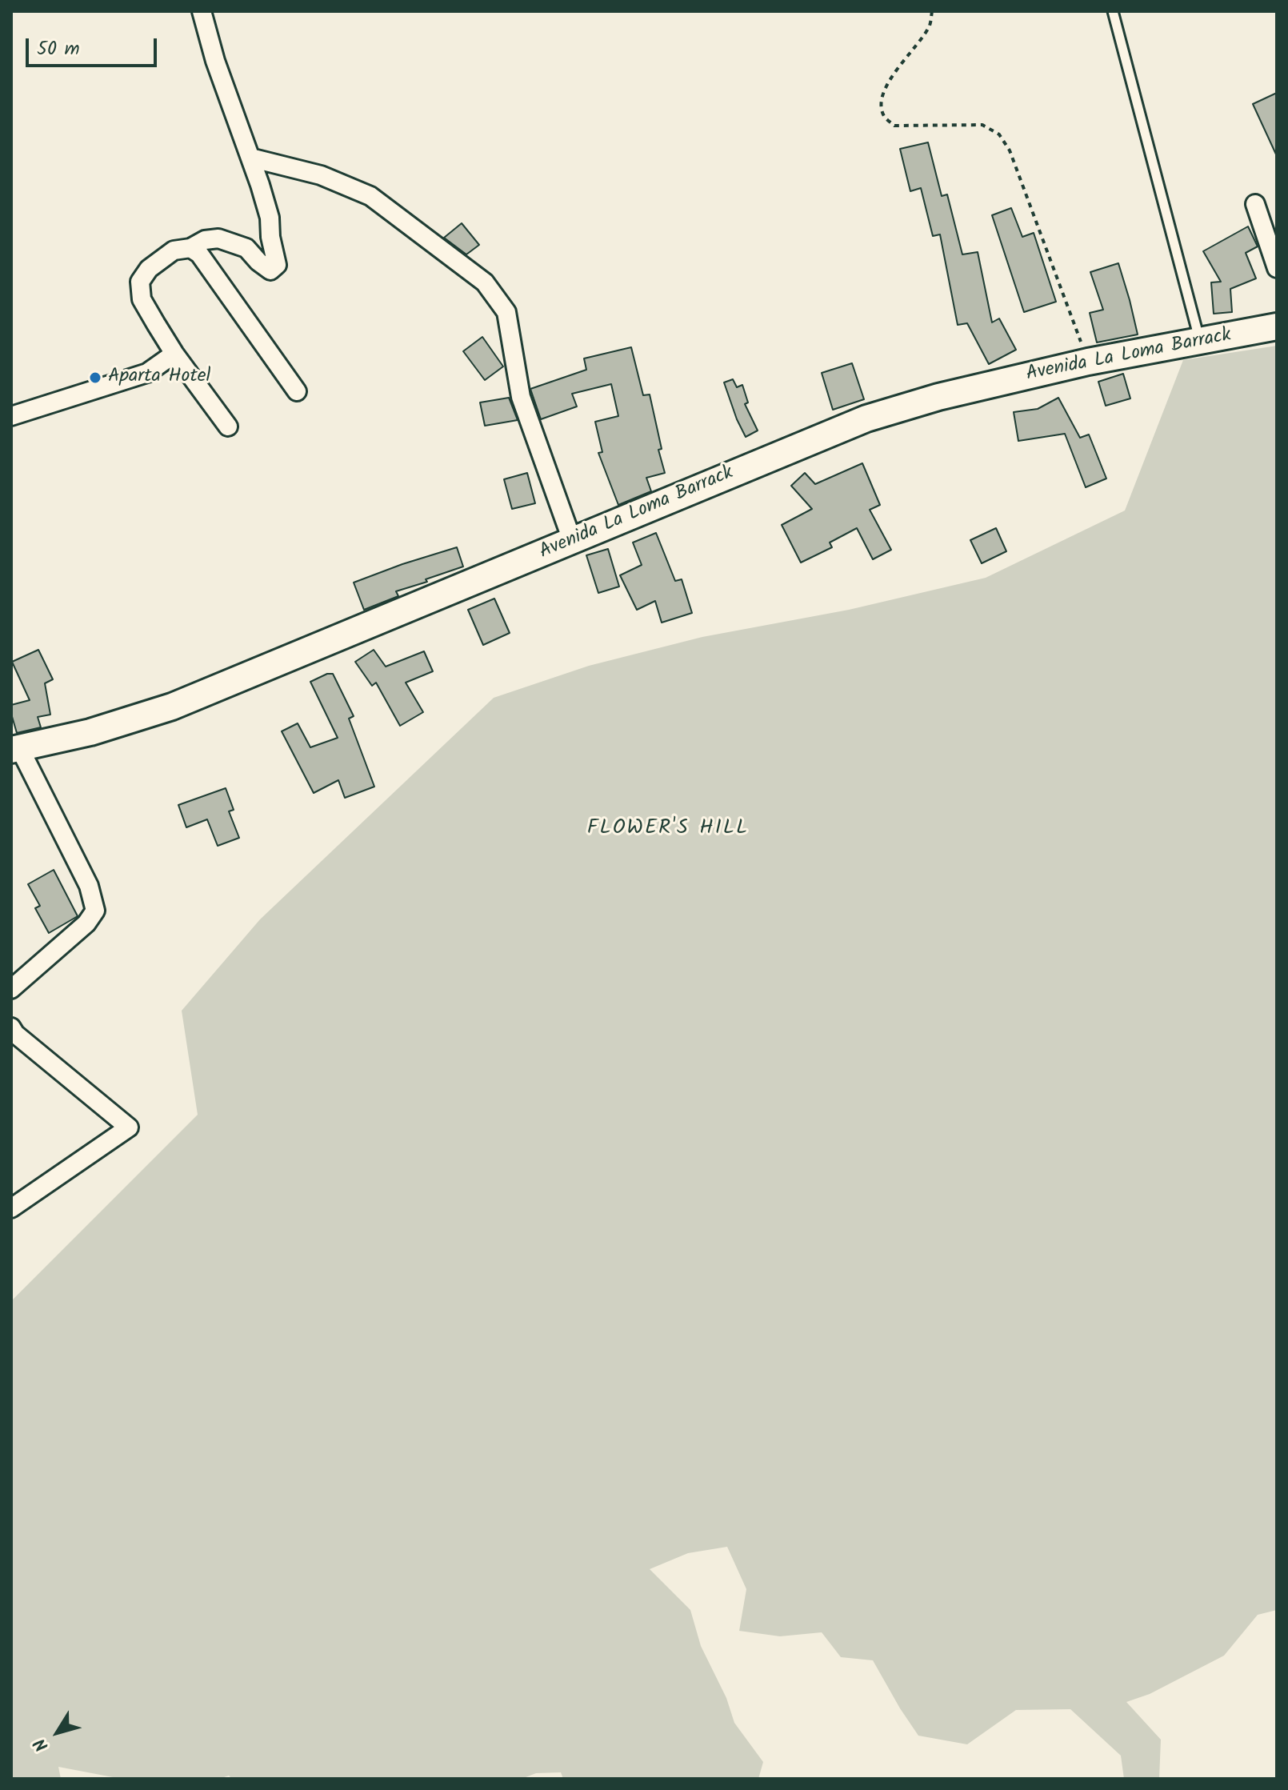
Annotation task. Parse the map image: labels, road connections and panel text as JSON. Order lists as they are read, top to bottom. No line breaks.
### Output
{"streets":{"main road":["Avenida La Loma Barrack"]},"districts":["FLOWER'S HILL"],"places":["Aparta Hotel"],"scale_bar":"50 m","north":"bottom left"}
